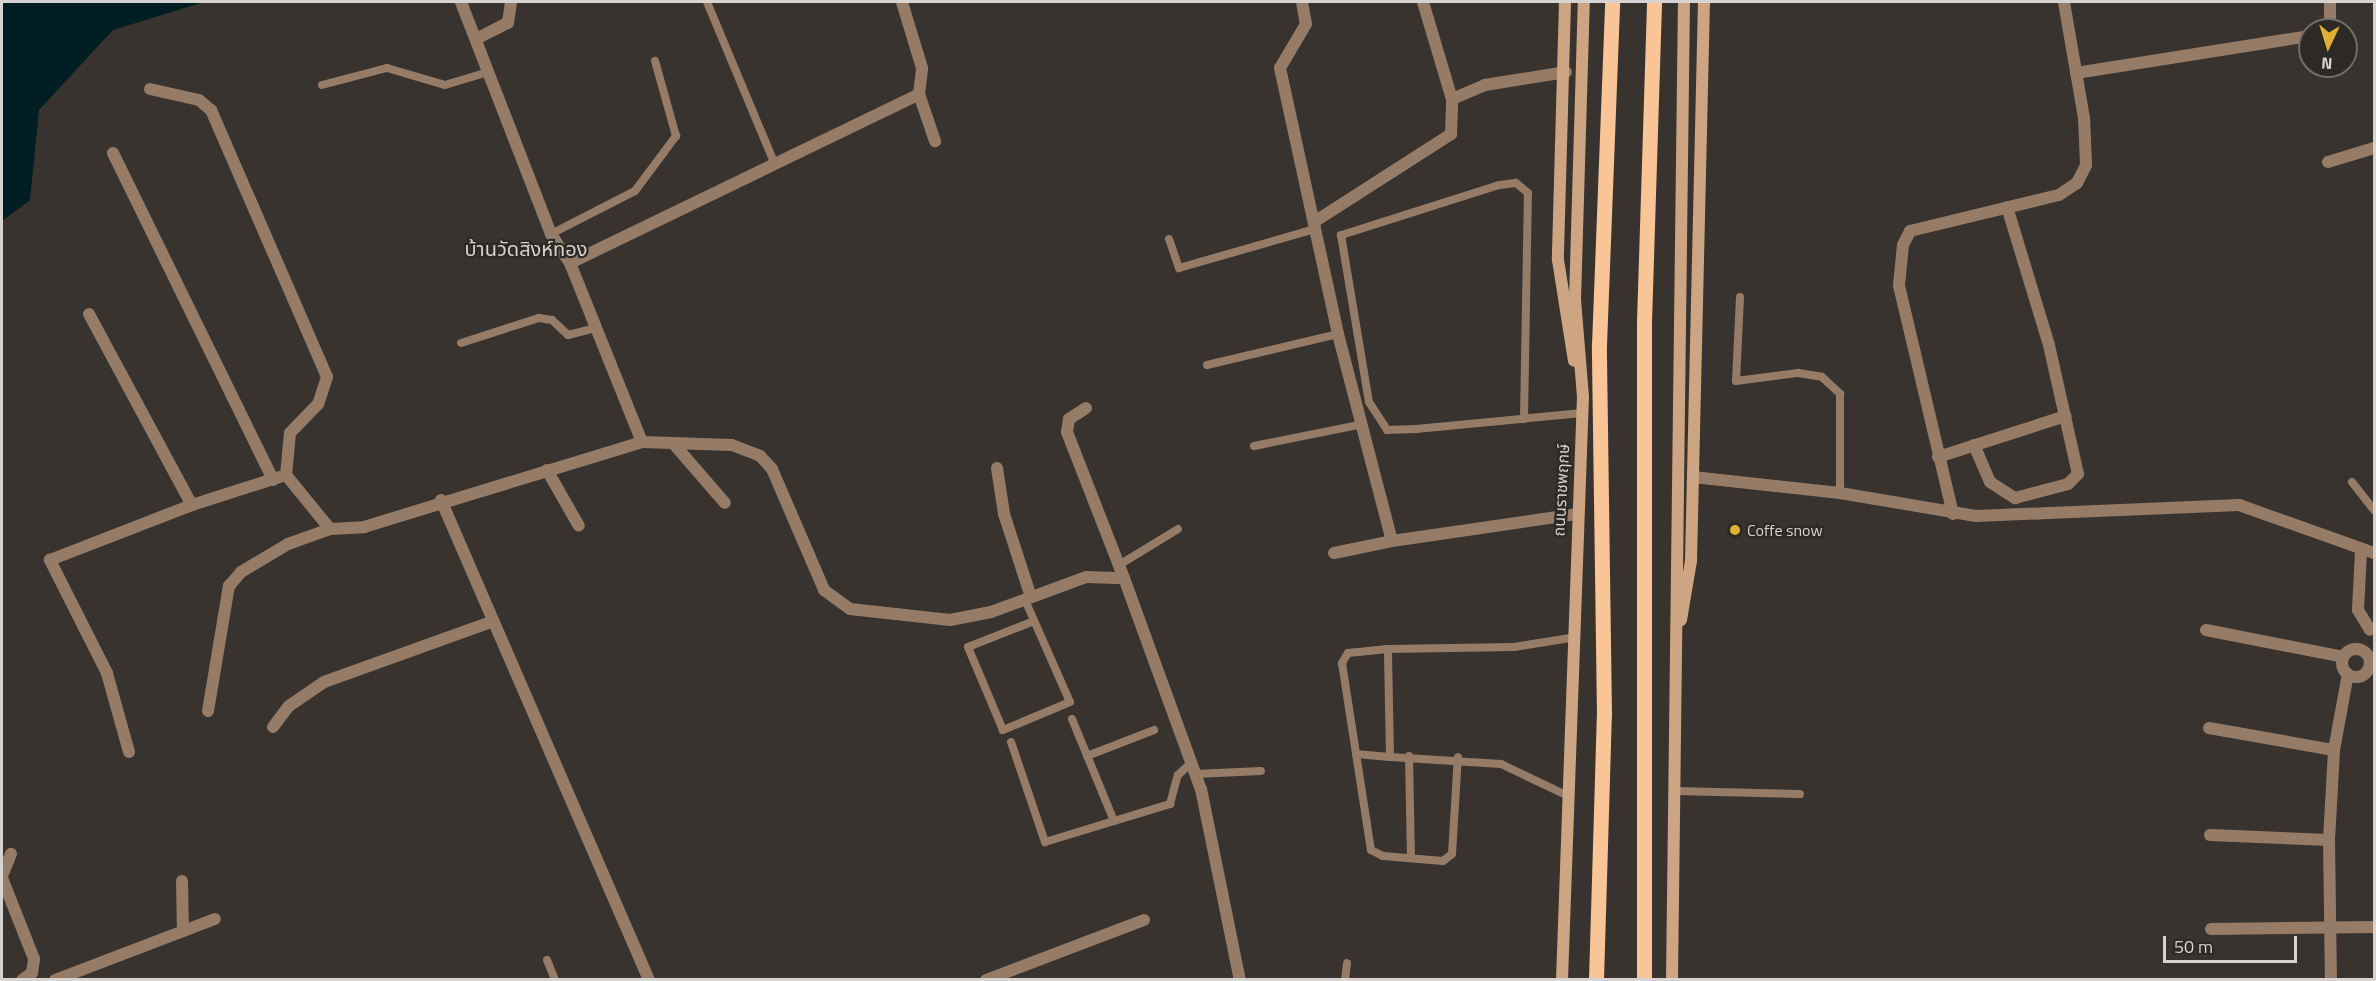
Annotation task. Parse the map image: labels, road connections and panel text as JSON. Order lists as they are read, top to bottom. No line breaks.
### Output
{"streets":{"main road":["ถนนราชพฤกษ์"]},"districts":["บ้านวัดสิงห์ทอง"],"places":["Coffe snow"],"scale_bar":"50 m","north":"bottom"}
